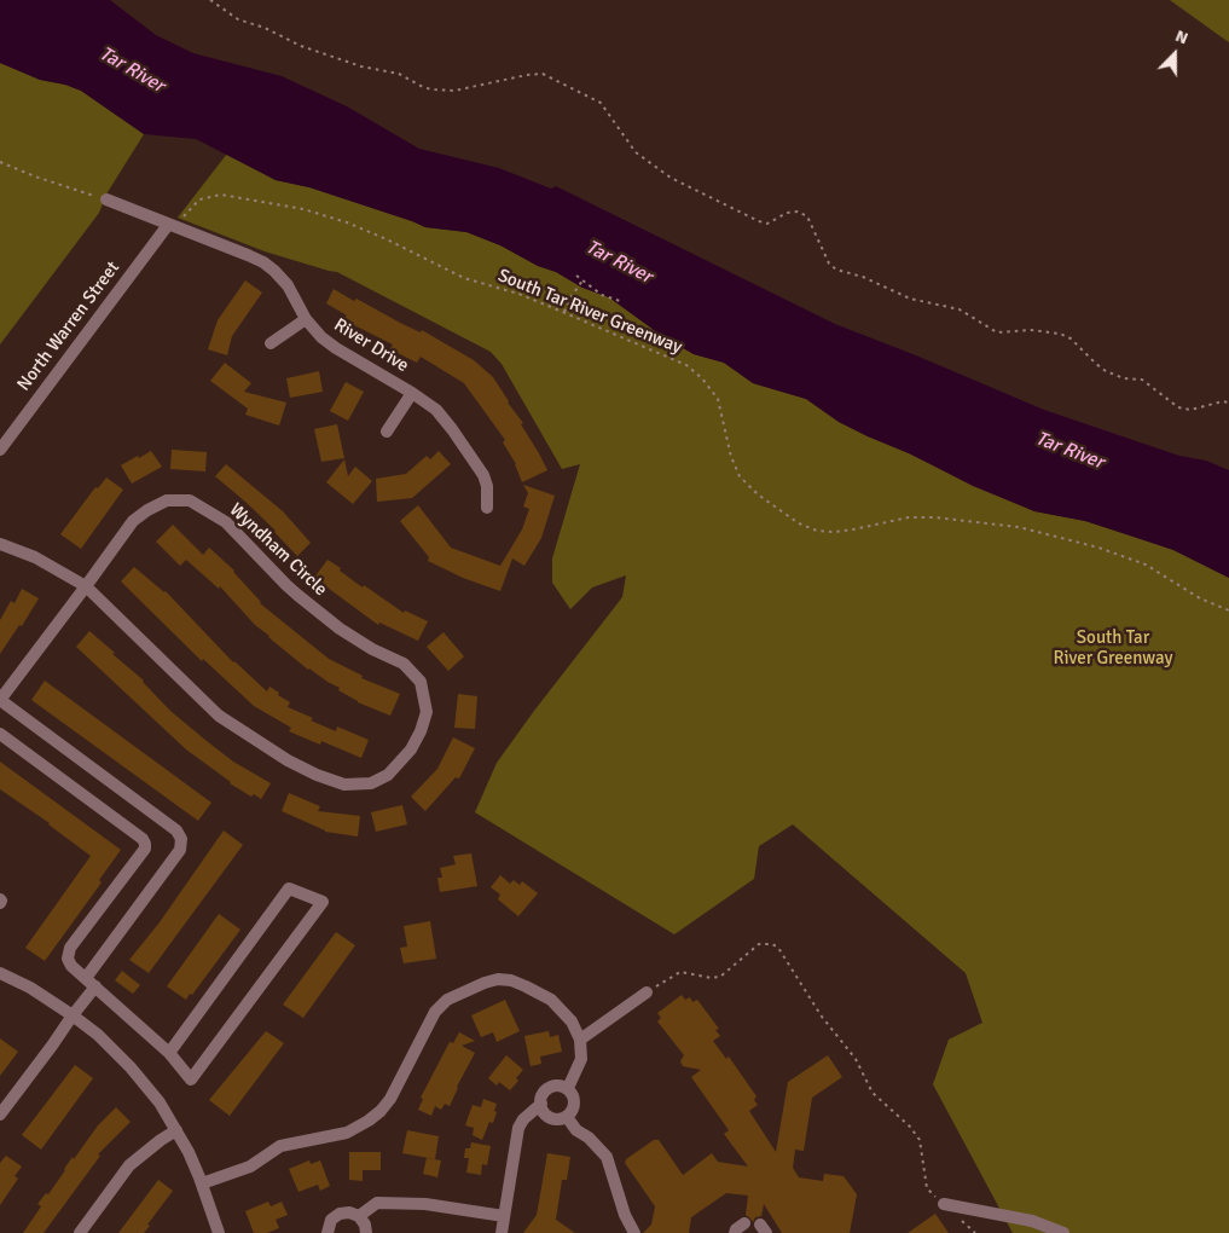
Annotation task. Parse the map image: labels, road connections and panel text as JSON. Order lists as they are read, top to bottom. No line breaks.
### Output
{"streets":{"street":["North Warren Street","River Drive","Wyndham Circle"],"path":["South Tar River Greenway"]},"crossings":[["North Warren Street","River Drive"]],"water":["Tar River"],"parks":["South Tar River Greenway"],"north":"top"}
